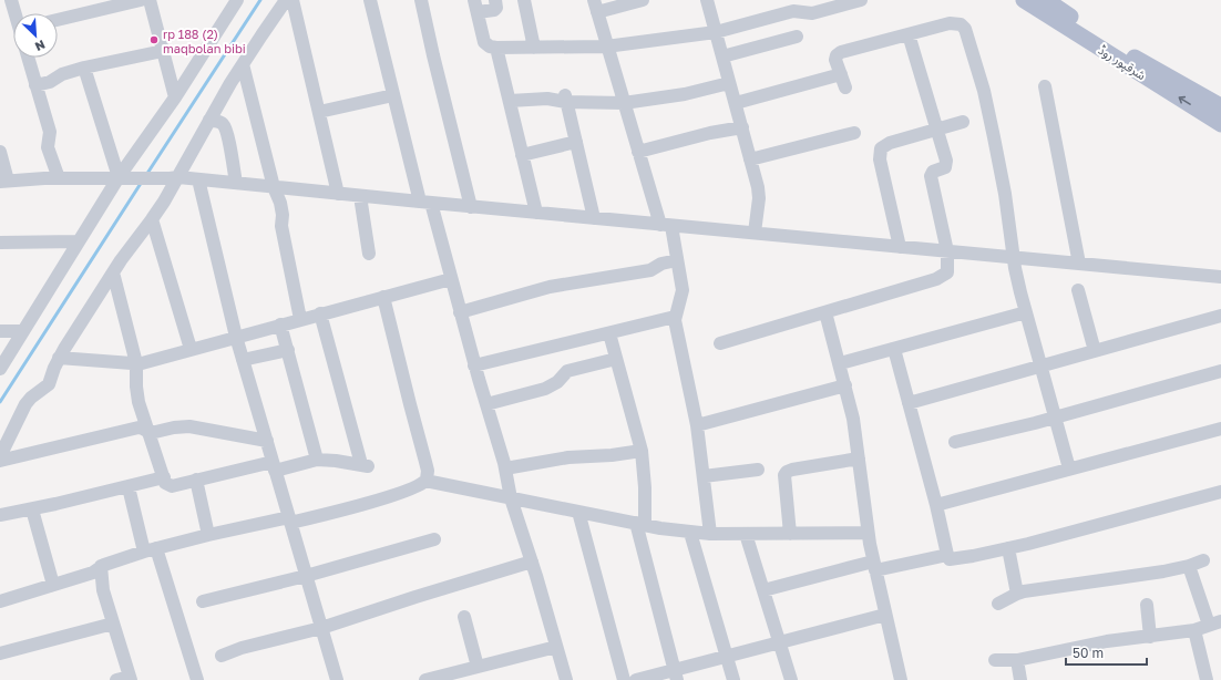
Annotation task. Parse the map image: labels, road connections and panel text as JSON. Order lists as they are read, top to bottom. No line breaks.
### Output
{"streets":{"main road":["شرقپور روڈ"]},"places":["rp 188 (2) maqbolan bibi"],"scale_bar":"50 m","north":"bottom right"}
